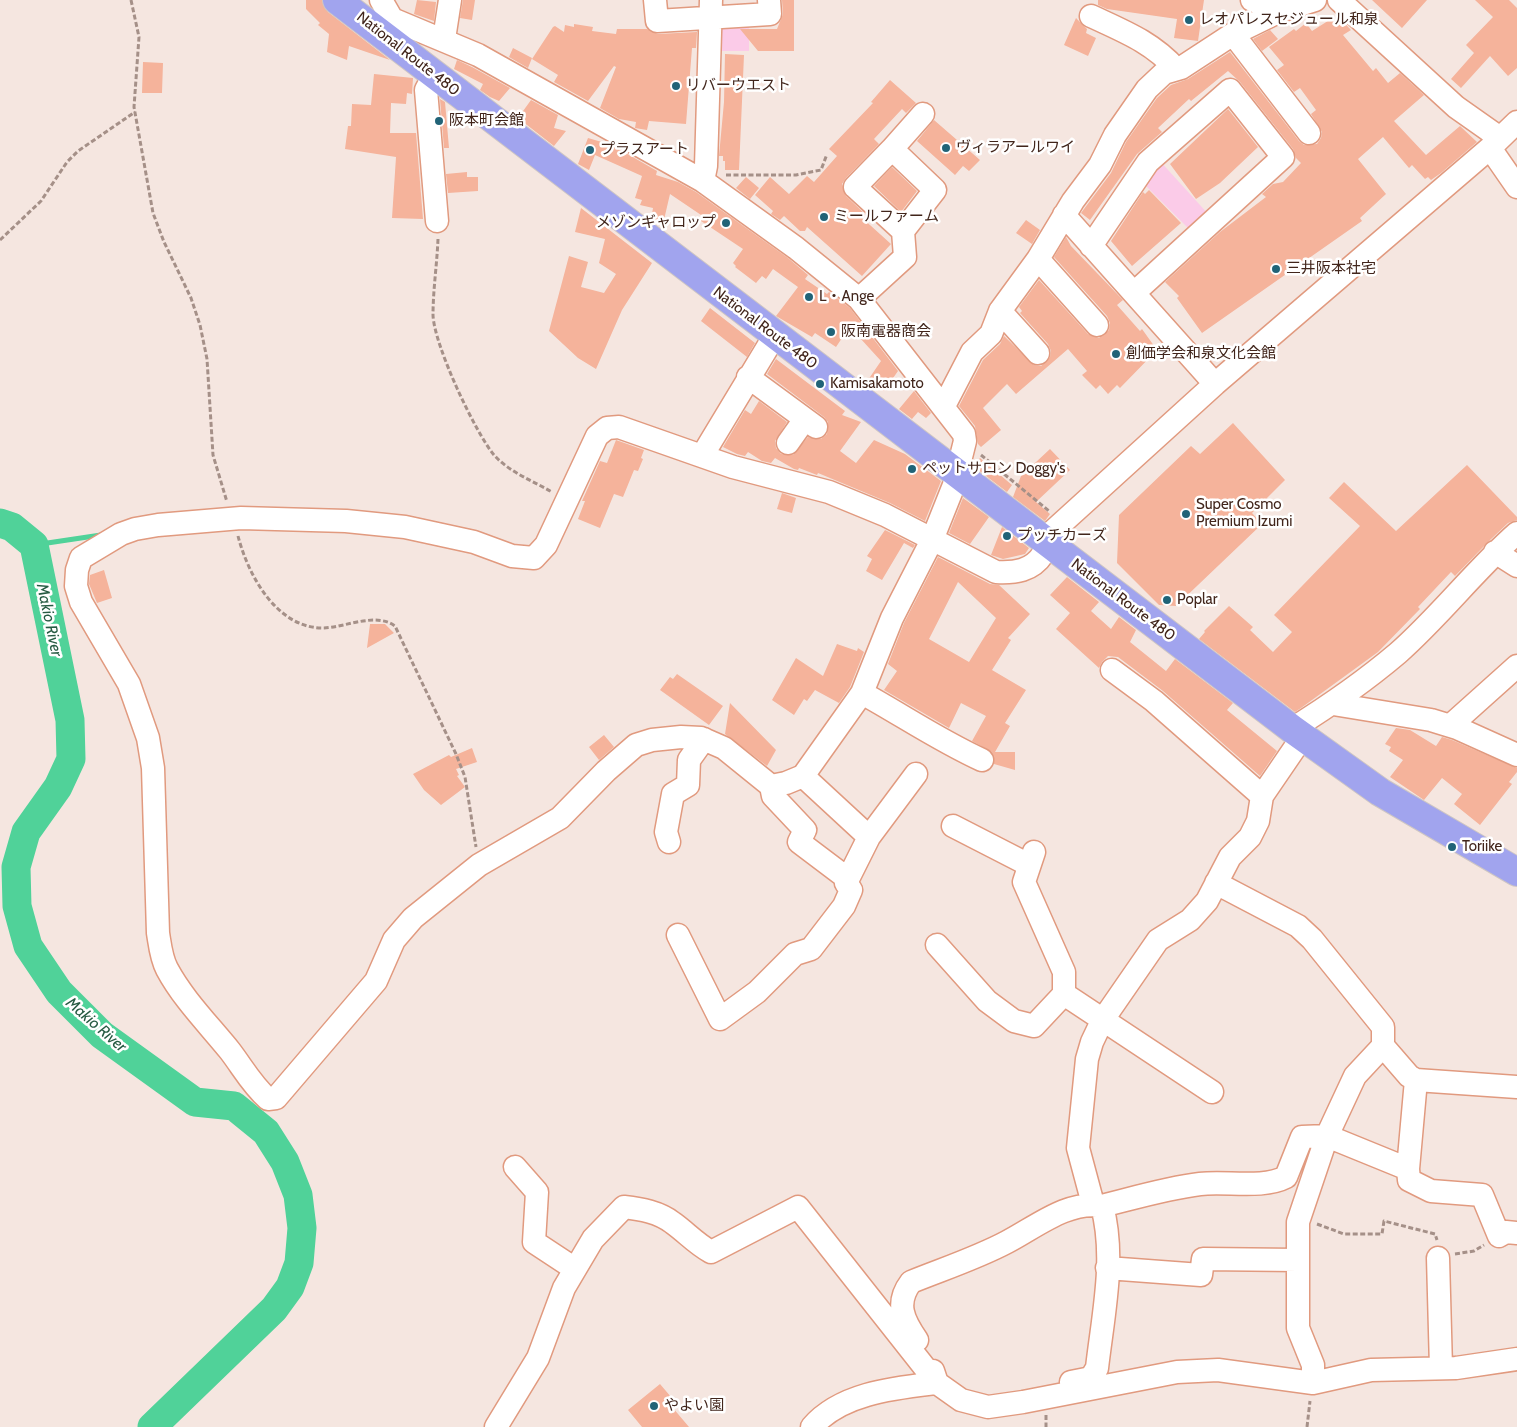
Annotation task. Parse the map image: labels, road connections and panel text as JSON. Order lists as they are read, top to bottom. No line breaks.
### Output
{"streets":{"highway":["National Route 480"]},"water":["Makio River"],"places":["レオパレスセジュール和泉","リバーウエスト","阪本町会館","ヴィラアールワイ","プラスアート","ミールファーム","メゾンギャロップ","三井阪本社宅","L・Ange","阪南電器商会","創価学会和泉文化会館","Kamisakamoto","ペットサロン Doggy's","Super Cosmo Premium Izumi","プッチカーズ","Poplar","Toriike","やよい園"]}
